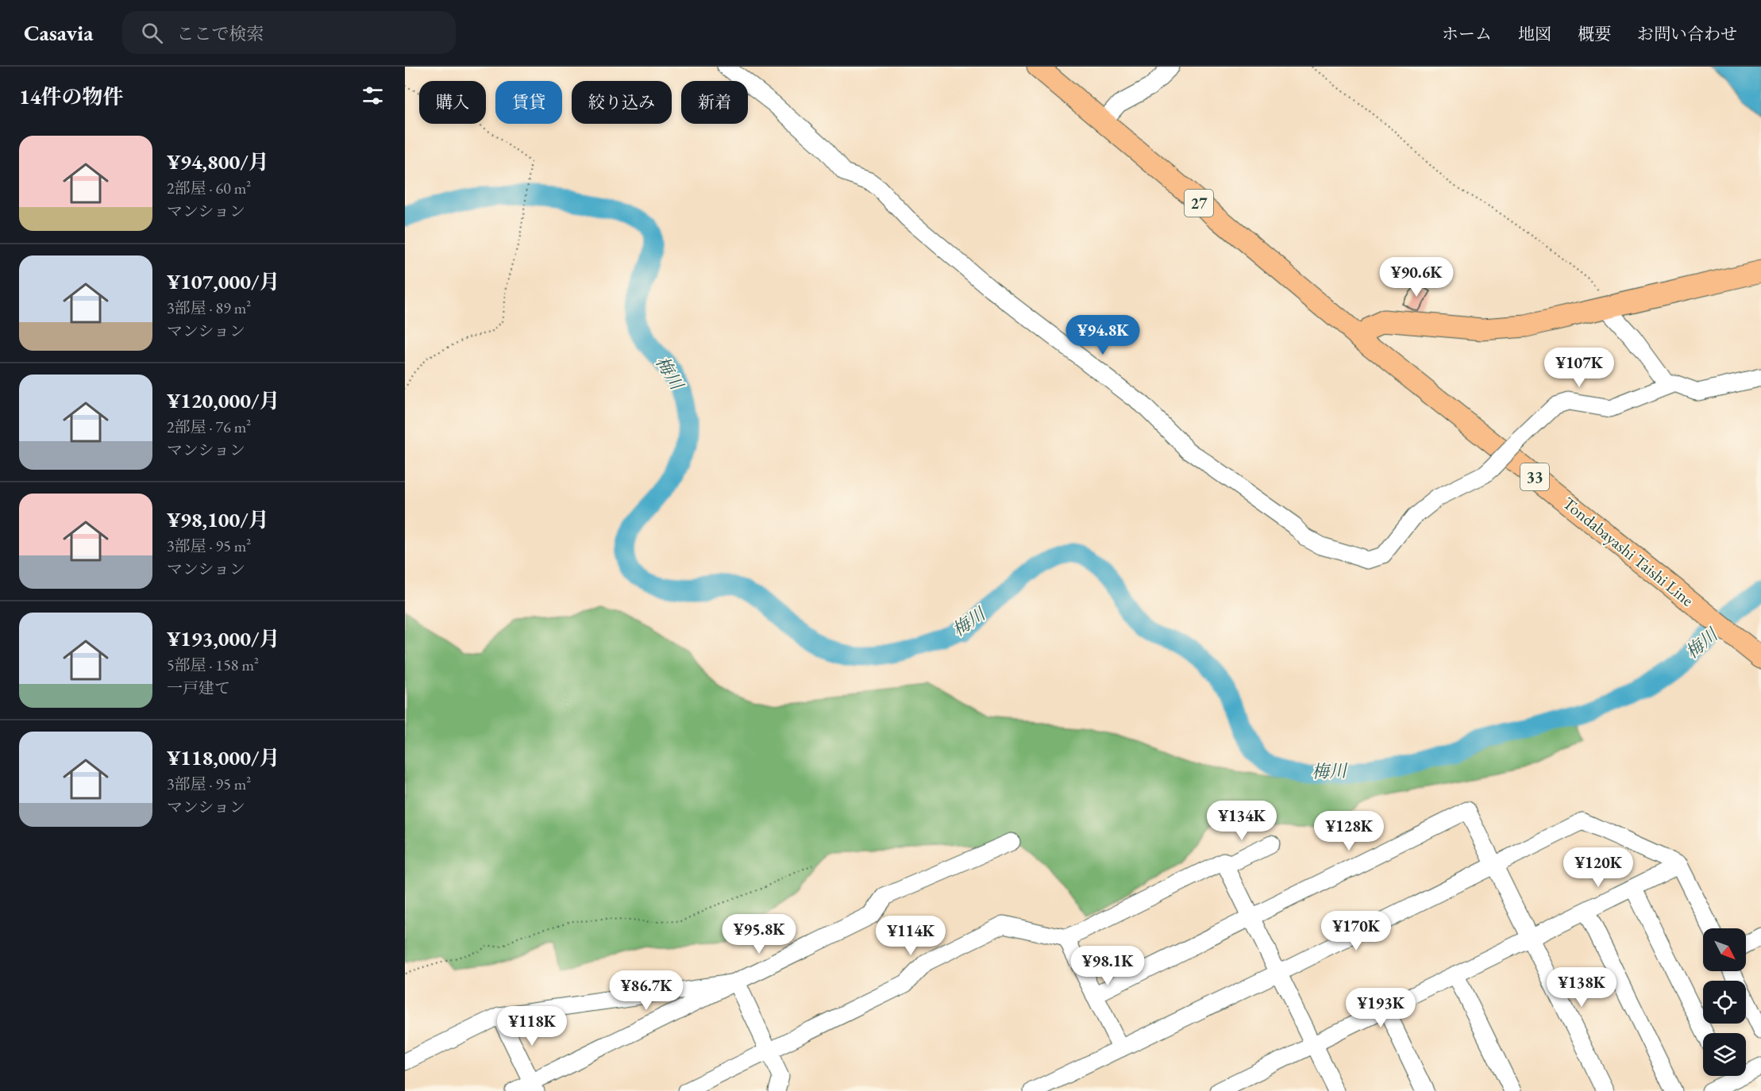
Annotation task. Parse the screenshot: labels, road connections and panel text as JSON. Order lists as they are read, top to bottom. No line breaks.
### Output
{"streets":{"main road":["27","33","Tondabayashi Taishi Line"]},"crossings":[["27","Tondabayashi Taishi Line"]],"water":["梅川"],"north":"bottom right","page":{"header":"Casavia","search":"ここで検索","nav":["ホーム","地図","概要","お問い合わせ"],"heading":"14件の物件","chip":["購入","賃貸","絞り込み","新着"],"list":[{"name":"¥94,800/月","note":"2部屋 · 60 m² · マンション"},{"name":"¥107,000/月","note":"3部屋 · 89 m² · マンション"},{"name":"¥120,000/月","note":"2部屋 · 76 m² · マンション"},{"name":"¥98,100/月","note":"3部屋 · 95 m² · マンション"},{"name":"¥193,000/月","note":"5部屋 · 158 m² · 一戸建て"},{"name":"¥118,000/月","note":"3部屋 · 95 m² · マンション"}],"price":["¥90.6K","¥94.8K","¥107K","¥134K","¥128K","¥120K","¥170K","¥95.8K","¥114K","¥98.1K","¥138K","¥86.7K","¥193K","¥118K"]}}
